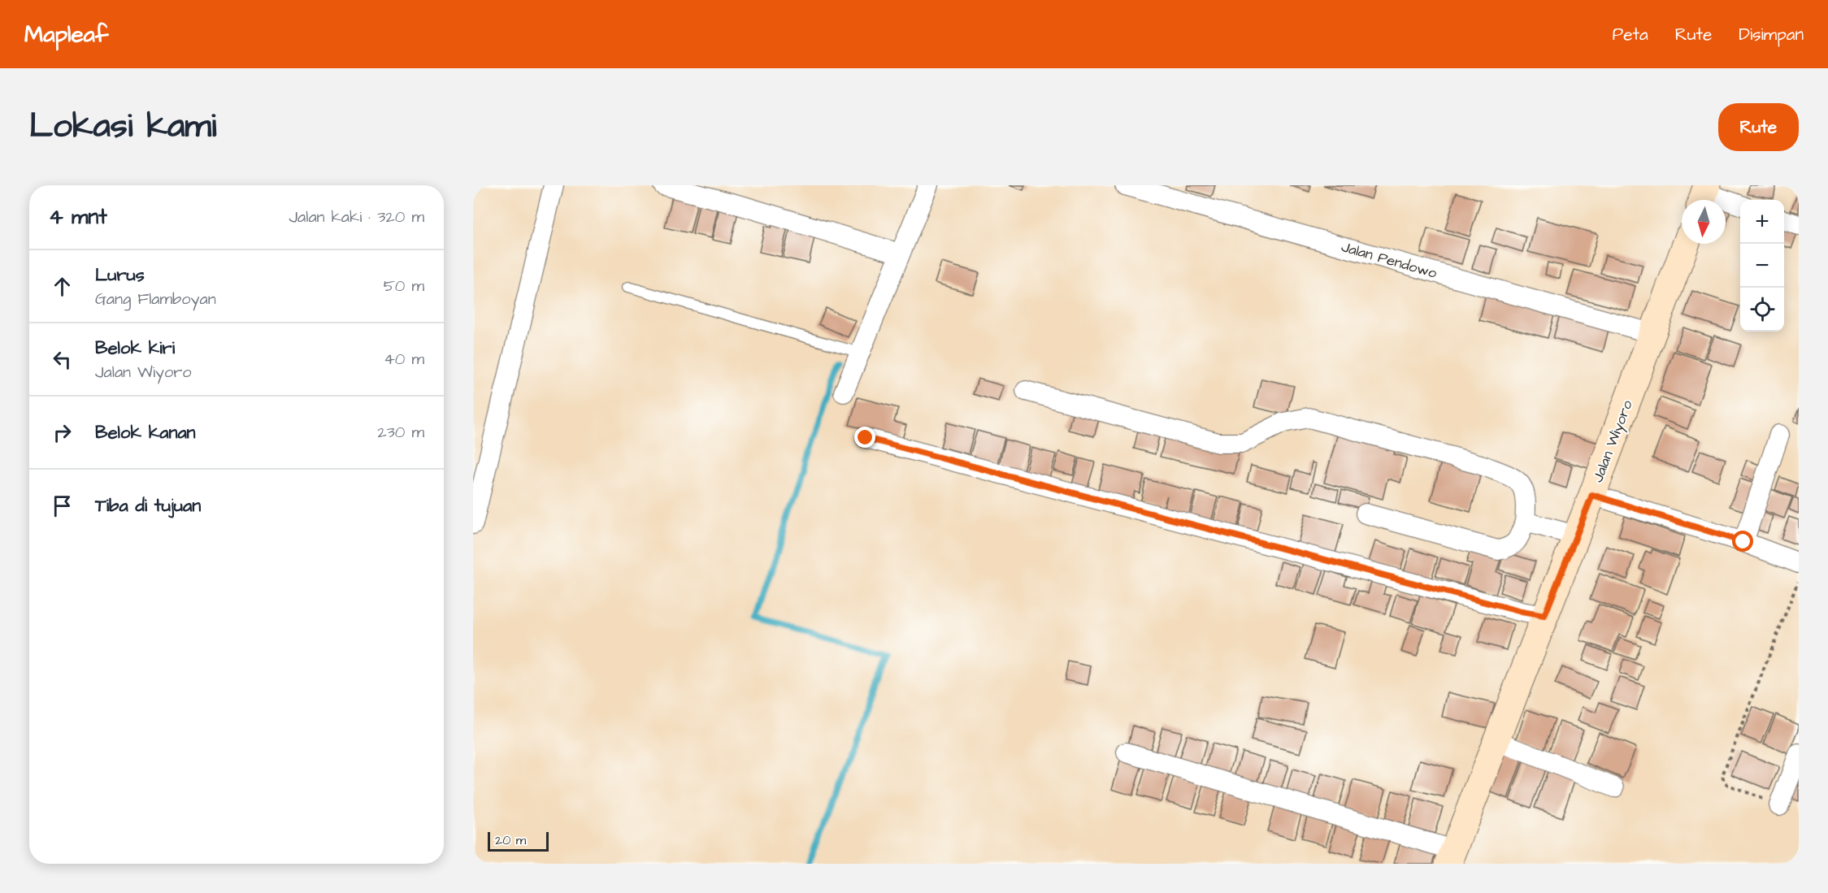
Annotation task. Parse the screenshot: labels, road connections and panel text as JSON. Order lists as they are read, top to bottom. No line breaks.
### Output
{"streets":{"street":["Jalan Pendowo","Jalan Wiyoro"]},"crossings":[["Jalan Pendowo","Jalan Wiyoro"]],"scale_bar":"20 m","north":"bottom","page":{"header":"Mapleaf","nav":["Peta","Rute","Disimpan"],"title":"Lokasi kami","buttons":"Rute","heading":["4 mnt","Jalan kaki · 320 m"],"map_buttons":["+","−"],"list":[["Lurus","Gang Flamboyan","50 m"],["Belok kiri","Jalan Wiyoro","40 m"],["Belok kanan","230 m"],"Tiba di tujuan"],"scale":"20 m"}}
